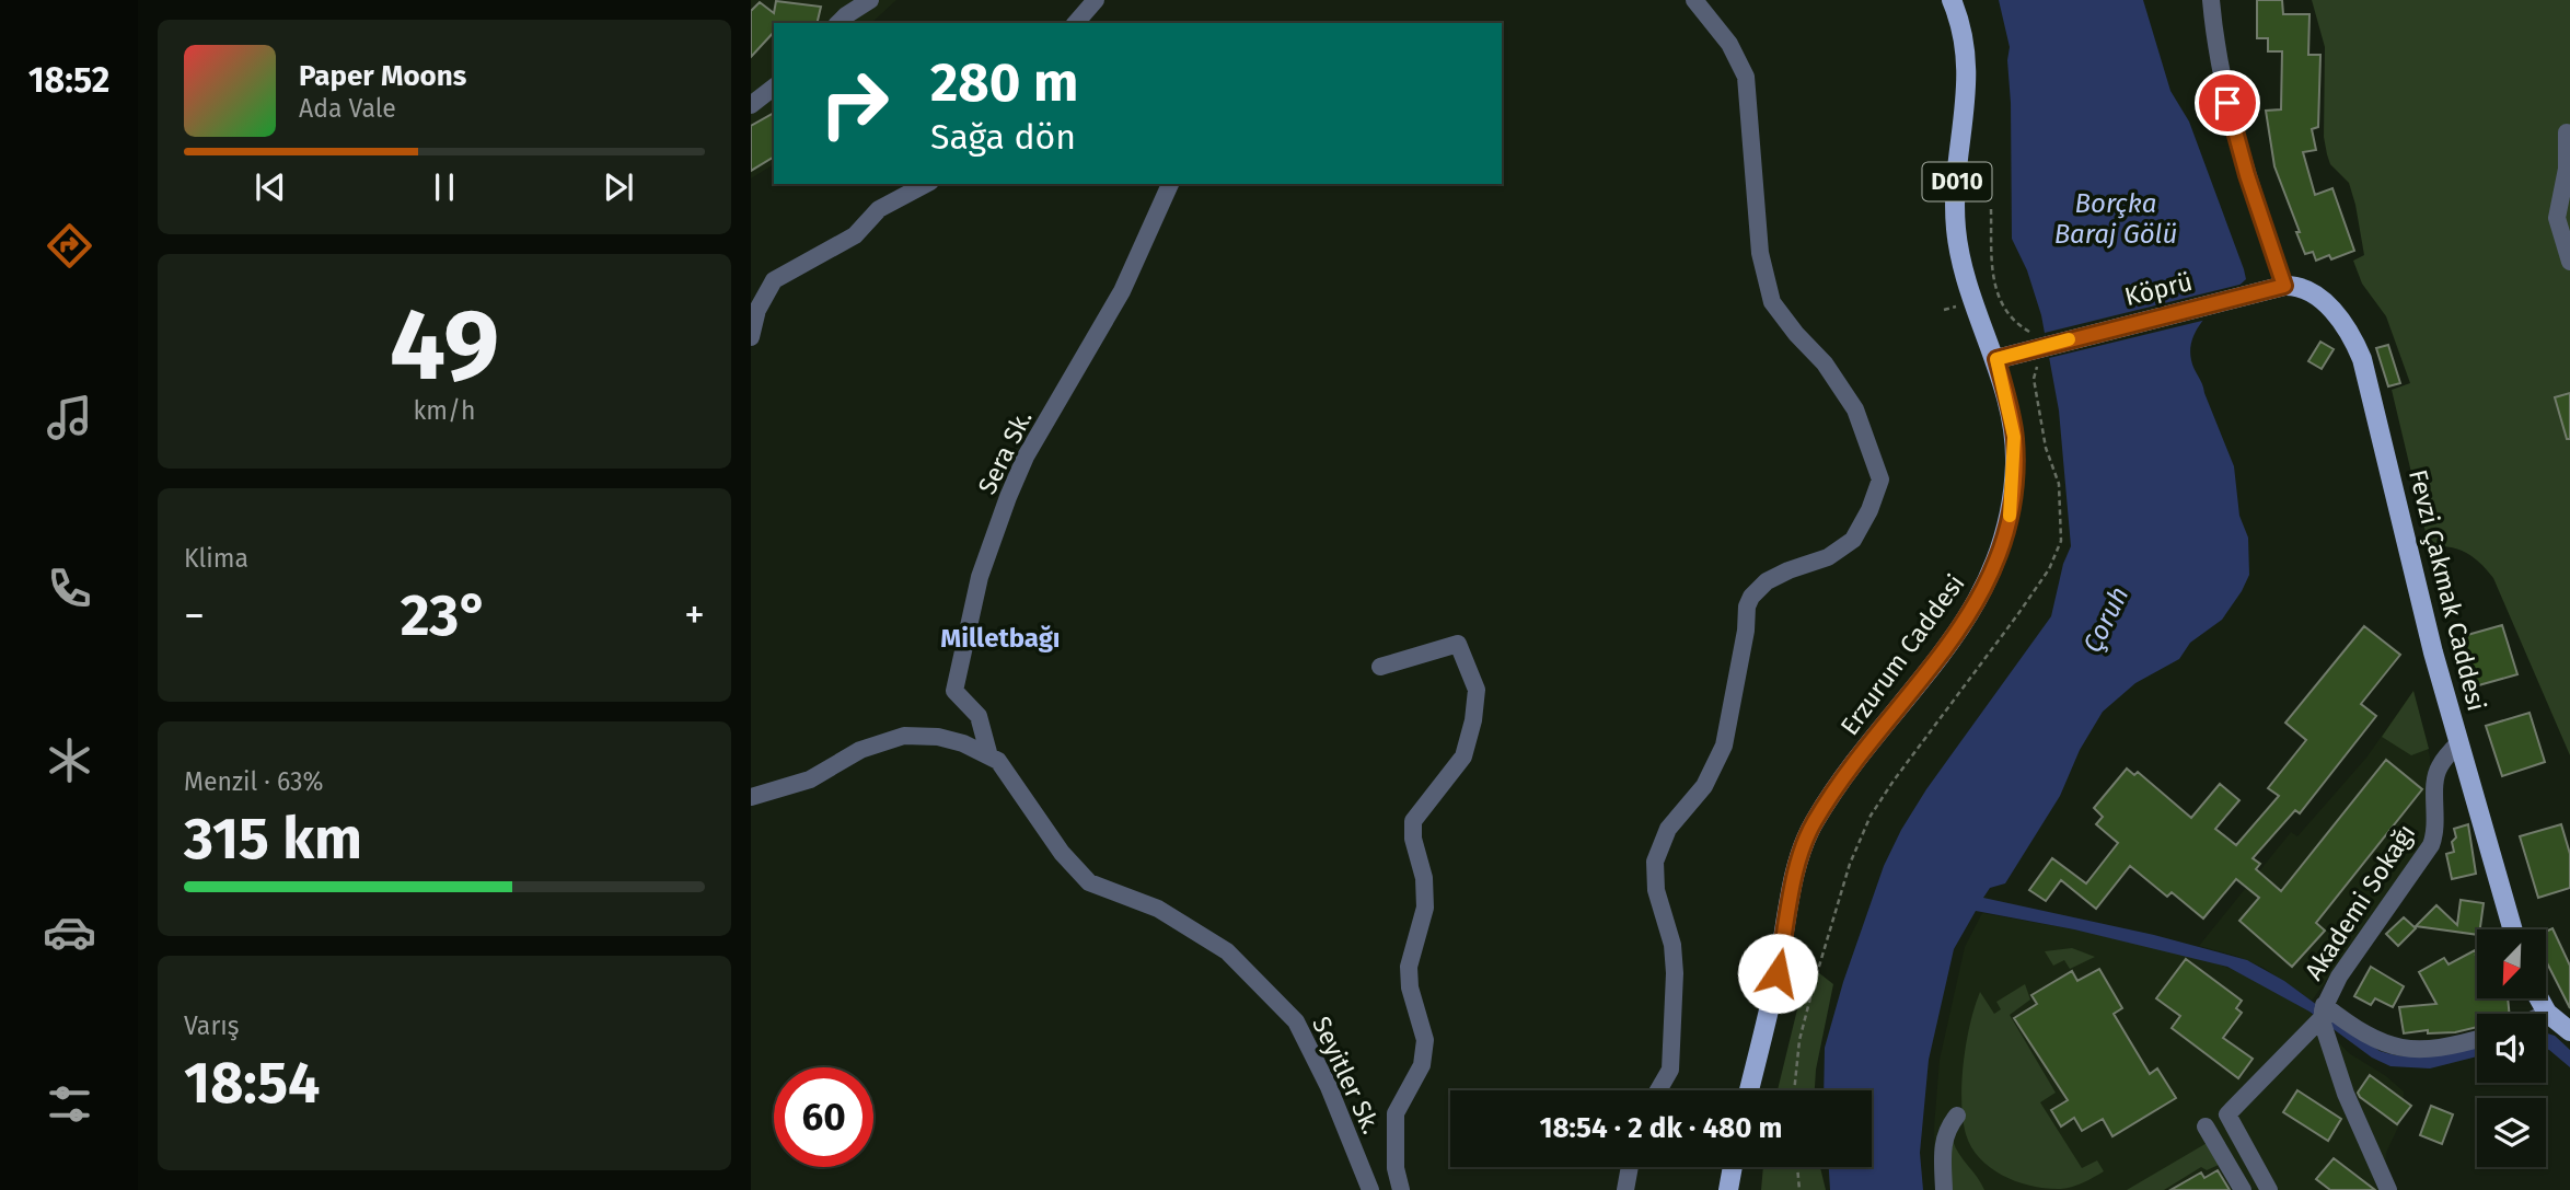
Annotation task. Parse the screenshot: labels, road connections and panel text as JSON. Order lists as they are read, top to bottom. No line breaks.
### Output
{"streets":{"main road":["D010","Köprü","Fevzi Çakmak Caddesi","Erzurum Caddesi"],"street":["Sera Sk.","Akademi Sokağı","Seyitler Sk."]},"crossings":[["Köprü","Fevzi Çakmak Caddesi"],["Köprü","Erzurum Caddesi"],["Sera Sk.","Seyitler Sk."],["Fevzi Çakmak Caddesi","Akademi Sokağı"]],"districts":["Milletbağı"],"water":["Borçka Baraj Gölü","Çoruh"],"north":"bottom left","page":{"tabs":"18:52","turn":["280 m","Sağa dön"],"song":["Paper Moons","Ada Vale"],"tile":[["49","km/h"],"Klima",["Menzil · 63%","315 km"],["Varış","18:54"]],"heat":["−","23°","+"],"limit":"60","trip":"18:54 · 2 dk · 480 m"}}
